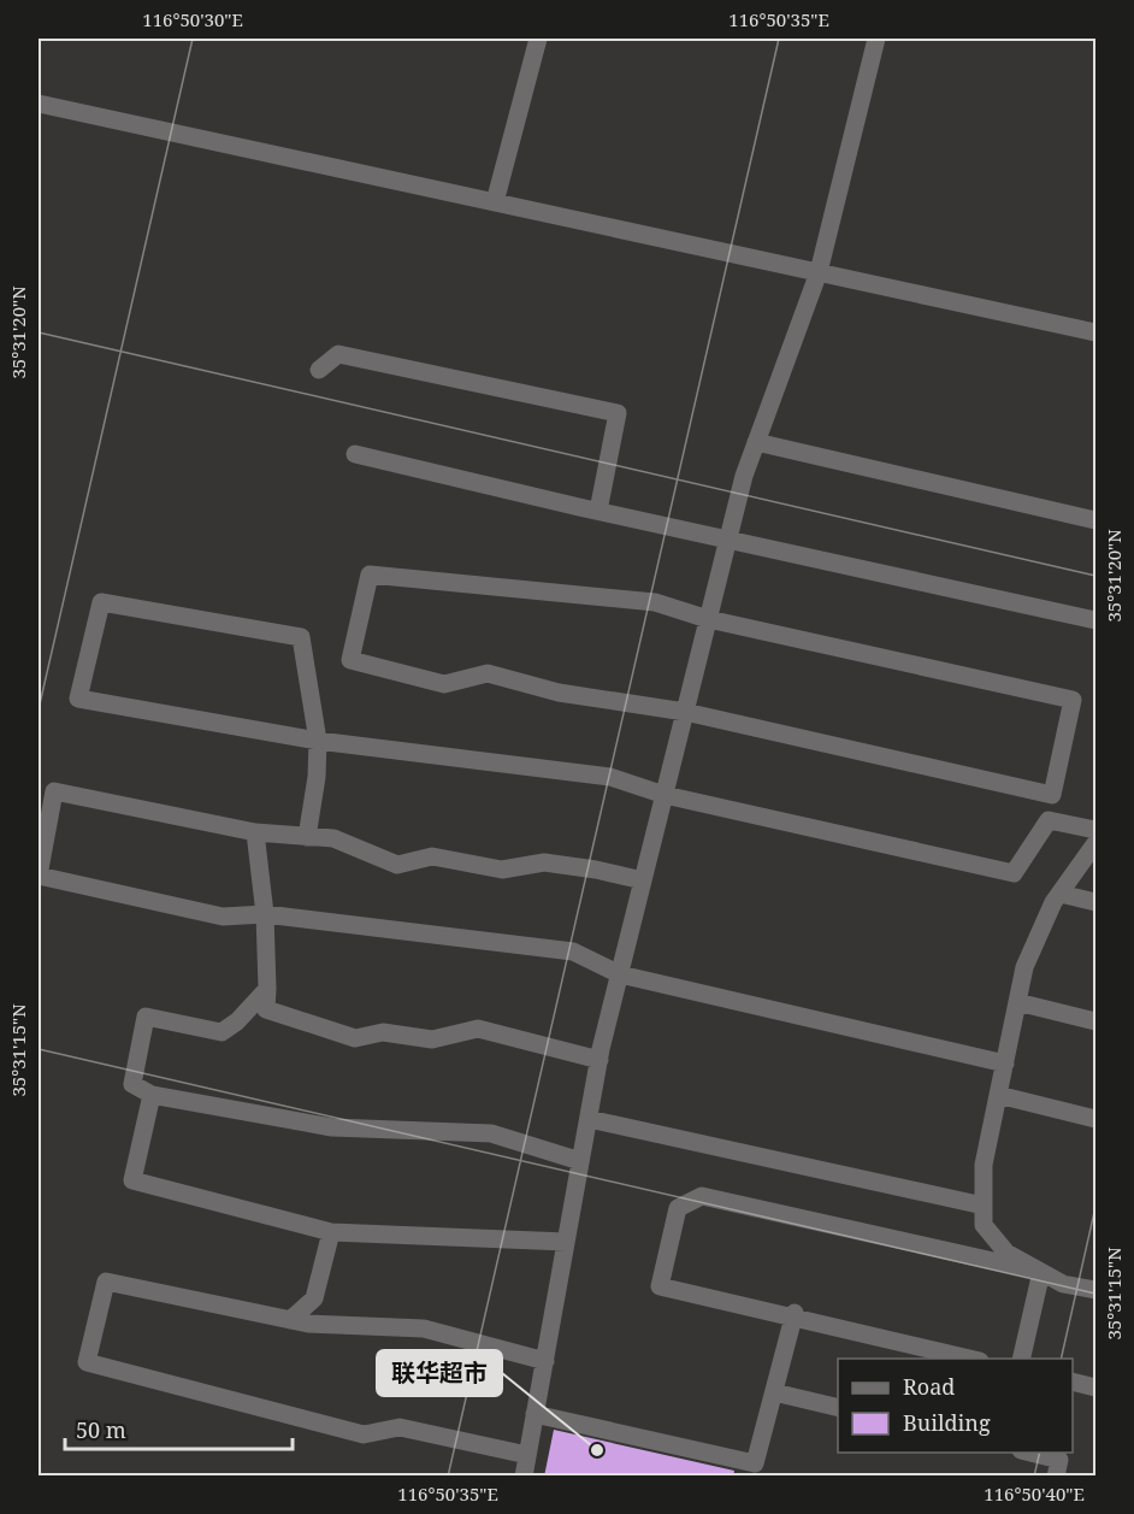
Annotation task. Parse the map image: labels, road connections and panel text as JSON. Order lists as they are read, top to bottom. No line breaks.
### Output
{"places":["联华超市"],"legend":["Road","Building"],"scale_bar":"50 m","coordinates":["116°50'30\"E","116°50'35\"E","35°31'20\"N","35°31'15\"N","116°50'40\"E"]}
